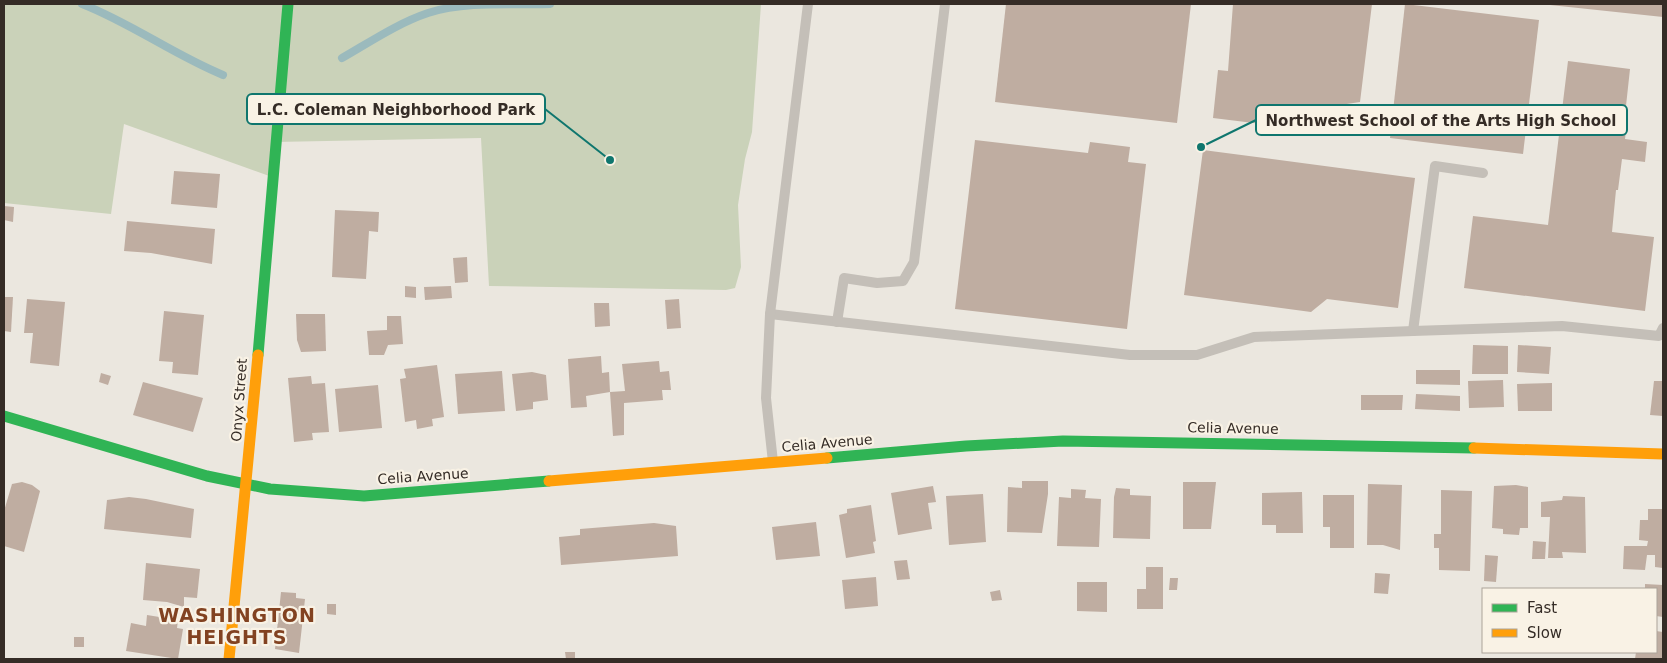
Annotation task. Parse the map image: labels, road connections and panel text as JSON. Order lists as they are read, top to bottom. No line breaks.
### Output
{"streets":{"street":["Onyx Street","Celia Avenue"]},"crossings":[["Onyx Street","Celia Avenue"]],"districts":["WASHINGTON HEIGHTS"],"places":["Northwest School of the Arts High School","L.C. Coleman Neighborhood Park"],"legend":["Fast","Slow"]}
